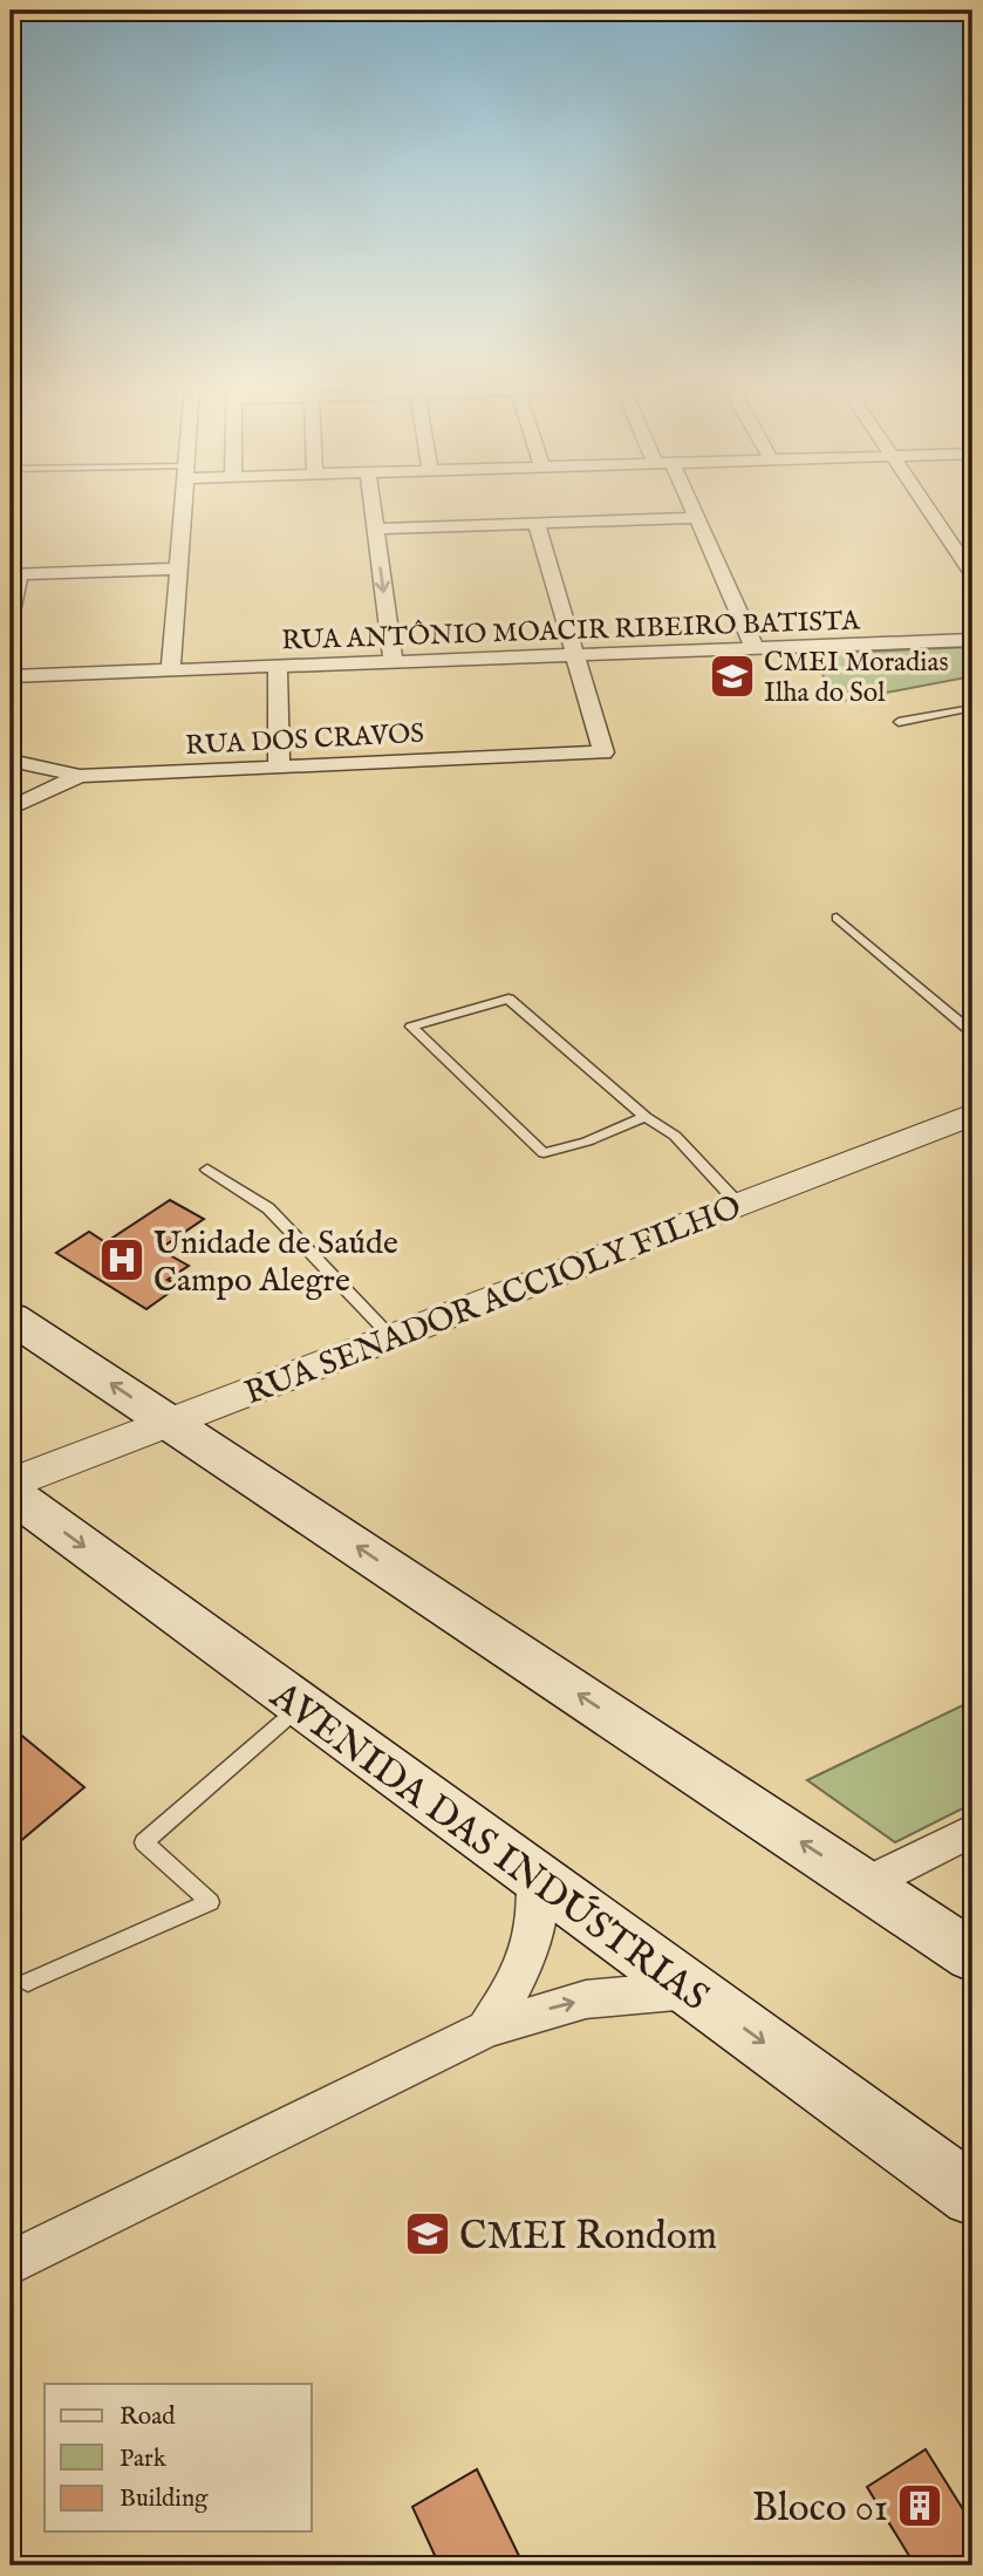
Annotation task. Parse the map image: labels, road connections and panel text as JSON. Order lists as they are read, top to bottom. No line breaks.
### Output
{"streets":{"main road":["AVENIDA DAS INDÚSTRIAS"],"street":["RUA ANTÔNIO MOACIR RIBEIRO BATISTA","RUA DOS CRAVOS","RUA SENADOR ACCIOLY FILHO"]},"crossings":[["RUA ANTÔNIO MOACIR RIBEIRO BATISTA","RUA DOS CRAVOS"]],"places":{"school or university":["CMEI Moradias Ilha do Sol","CMEI Rondom"],"hospital":["Unidade de Saúde Campo Alegre"],"building":["Bloco 01"]},"legend":["Road","Park","Building"]}
